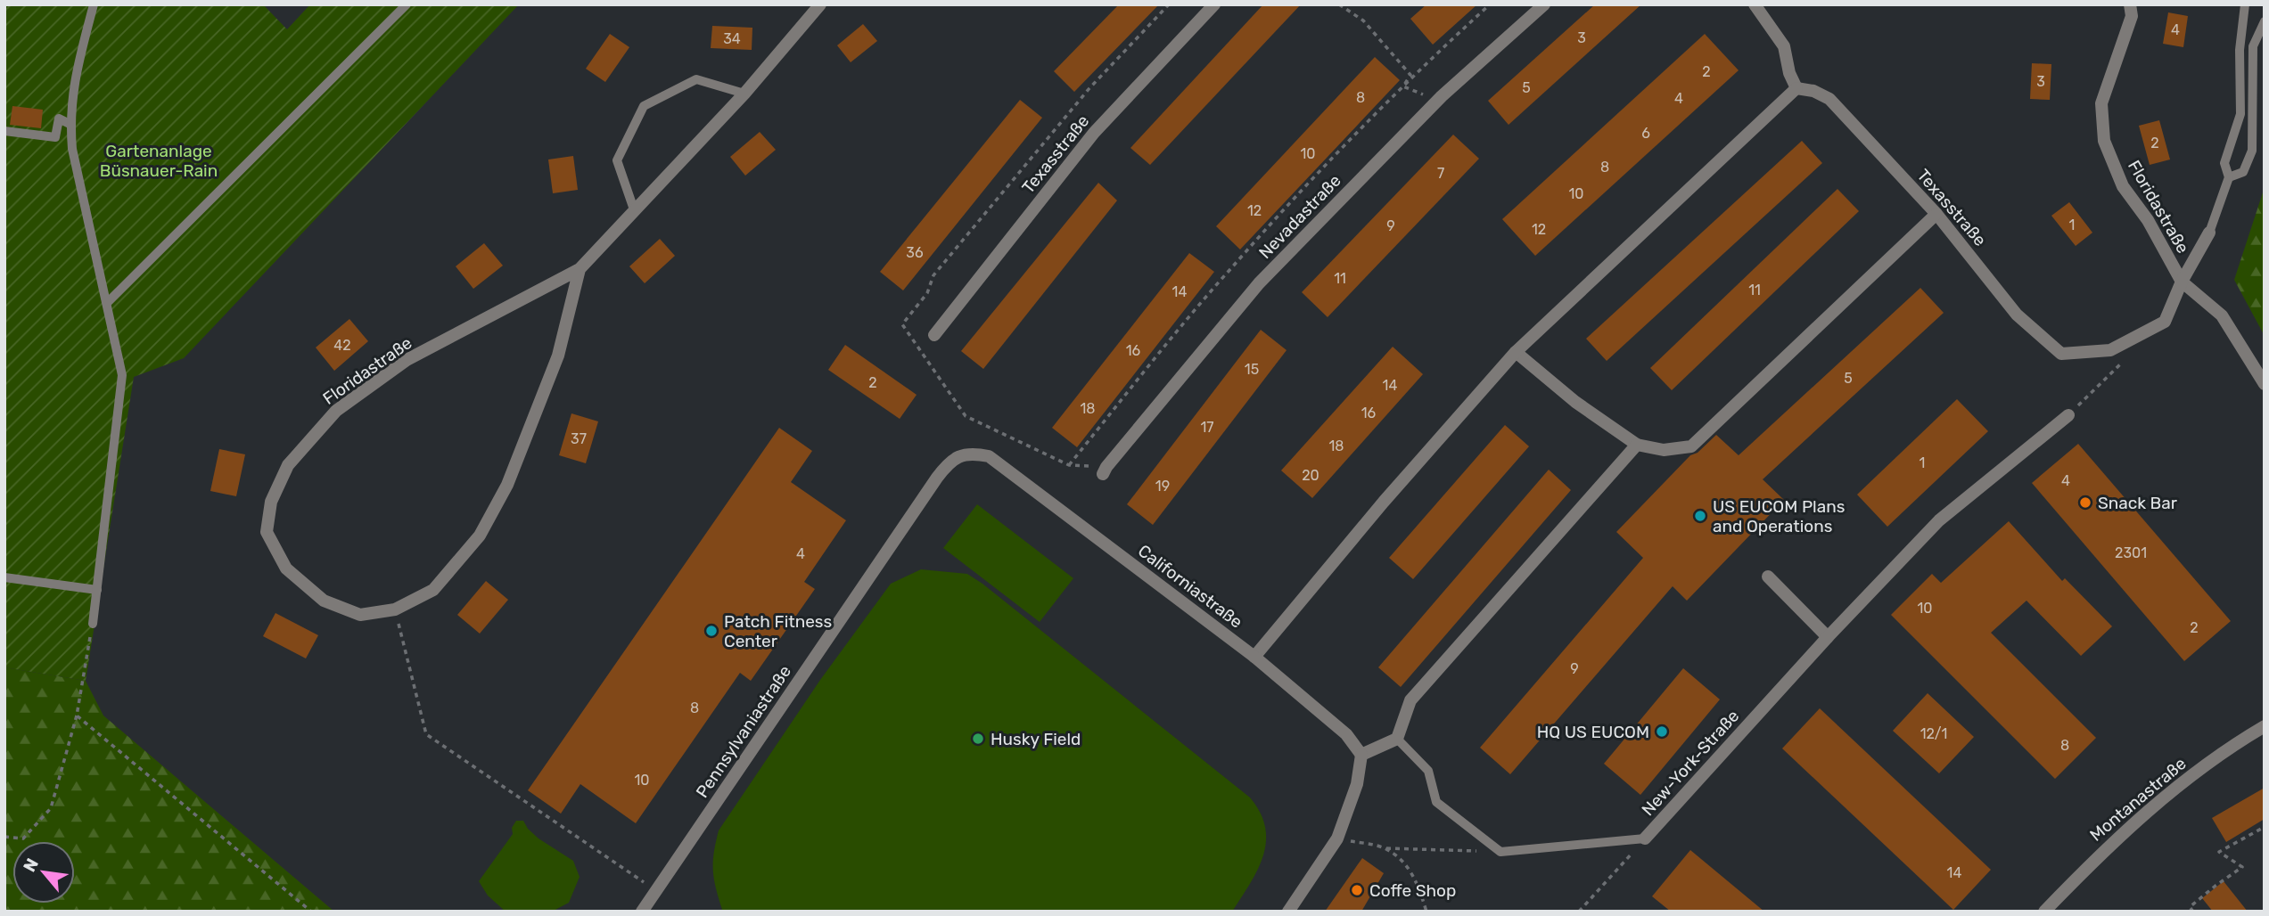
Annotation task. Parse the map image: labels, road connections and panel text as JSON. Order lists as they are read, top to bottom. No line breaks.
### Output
{"streets":{"street":["Texasstraße","Floridastraße","Nevadastraße","Californiastraße","Pennsylvaniastraße","New-York-Straße","Montanastraße"]},"crossings":[["Texasstraße","Floridastraße"],["Californiastraße","Pennsylvaniastraße"]],"parks":["Gartenanlage Büsnauer-Rain"],"places":["Snack Bar","US EUCOM Plans and Operations","Patch Fitness Center","HQ US EUCOM","Husky Field","Coffe Shop"],"house_numbers":["4","3","34","2","3","5","8","4","6","2","10","8","7","10","12","1","9","12","36","11","11","14","42","16","15","5","2","14","18","16","17","37","18","1","20","4","19","2301","4","10","2","9","8","12/1","8","10","14"],"north":"top left"}
